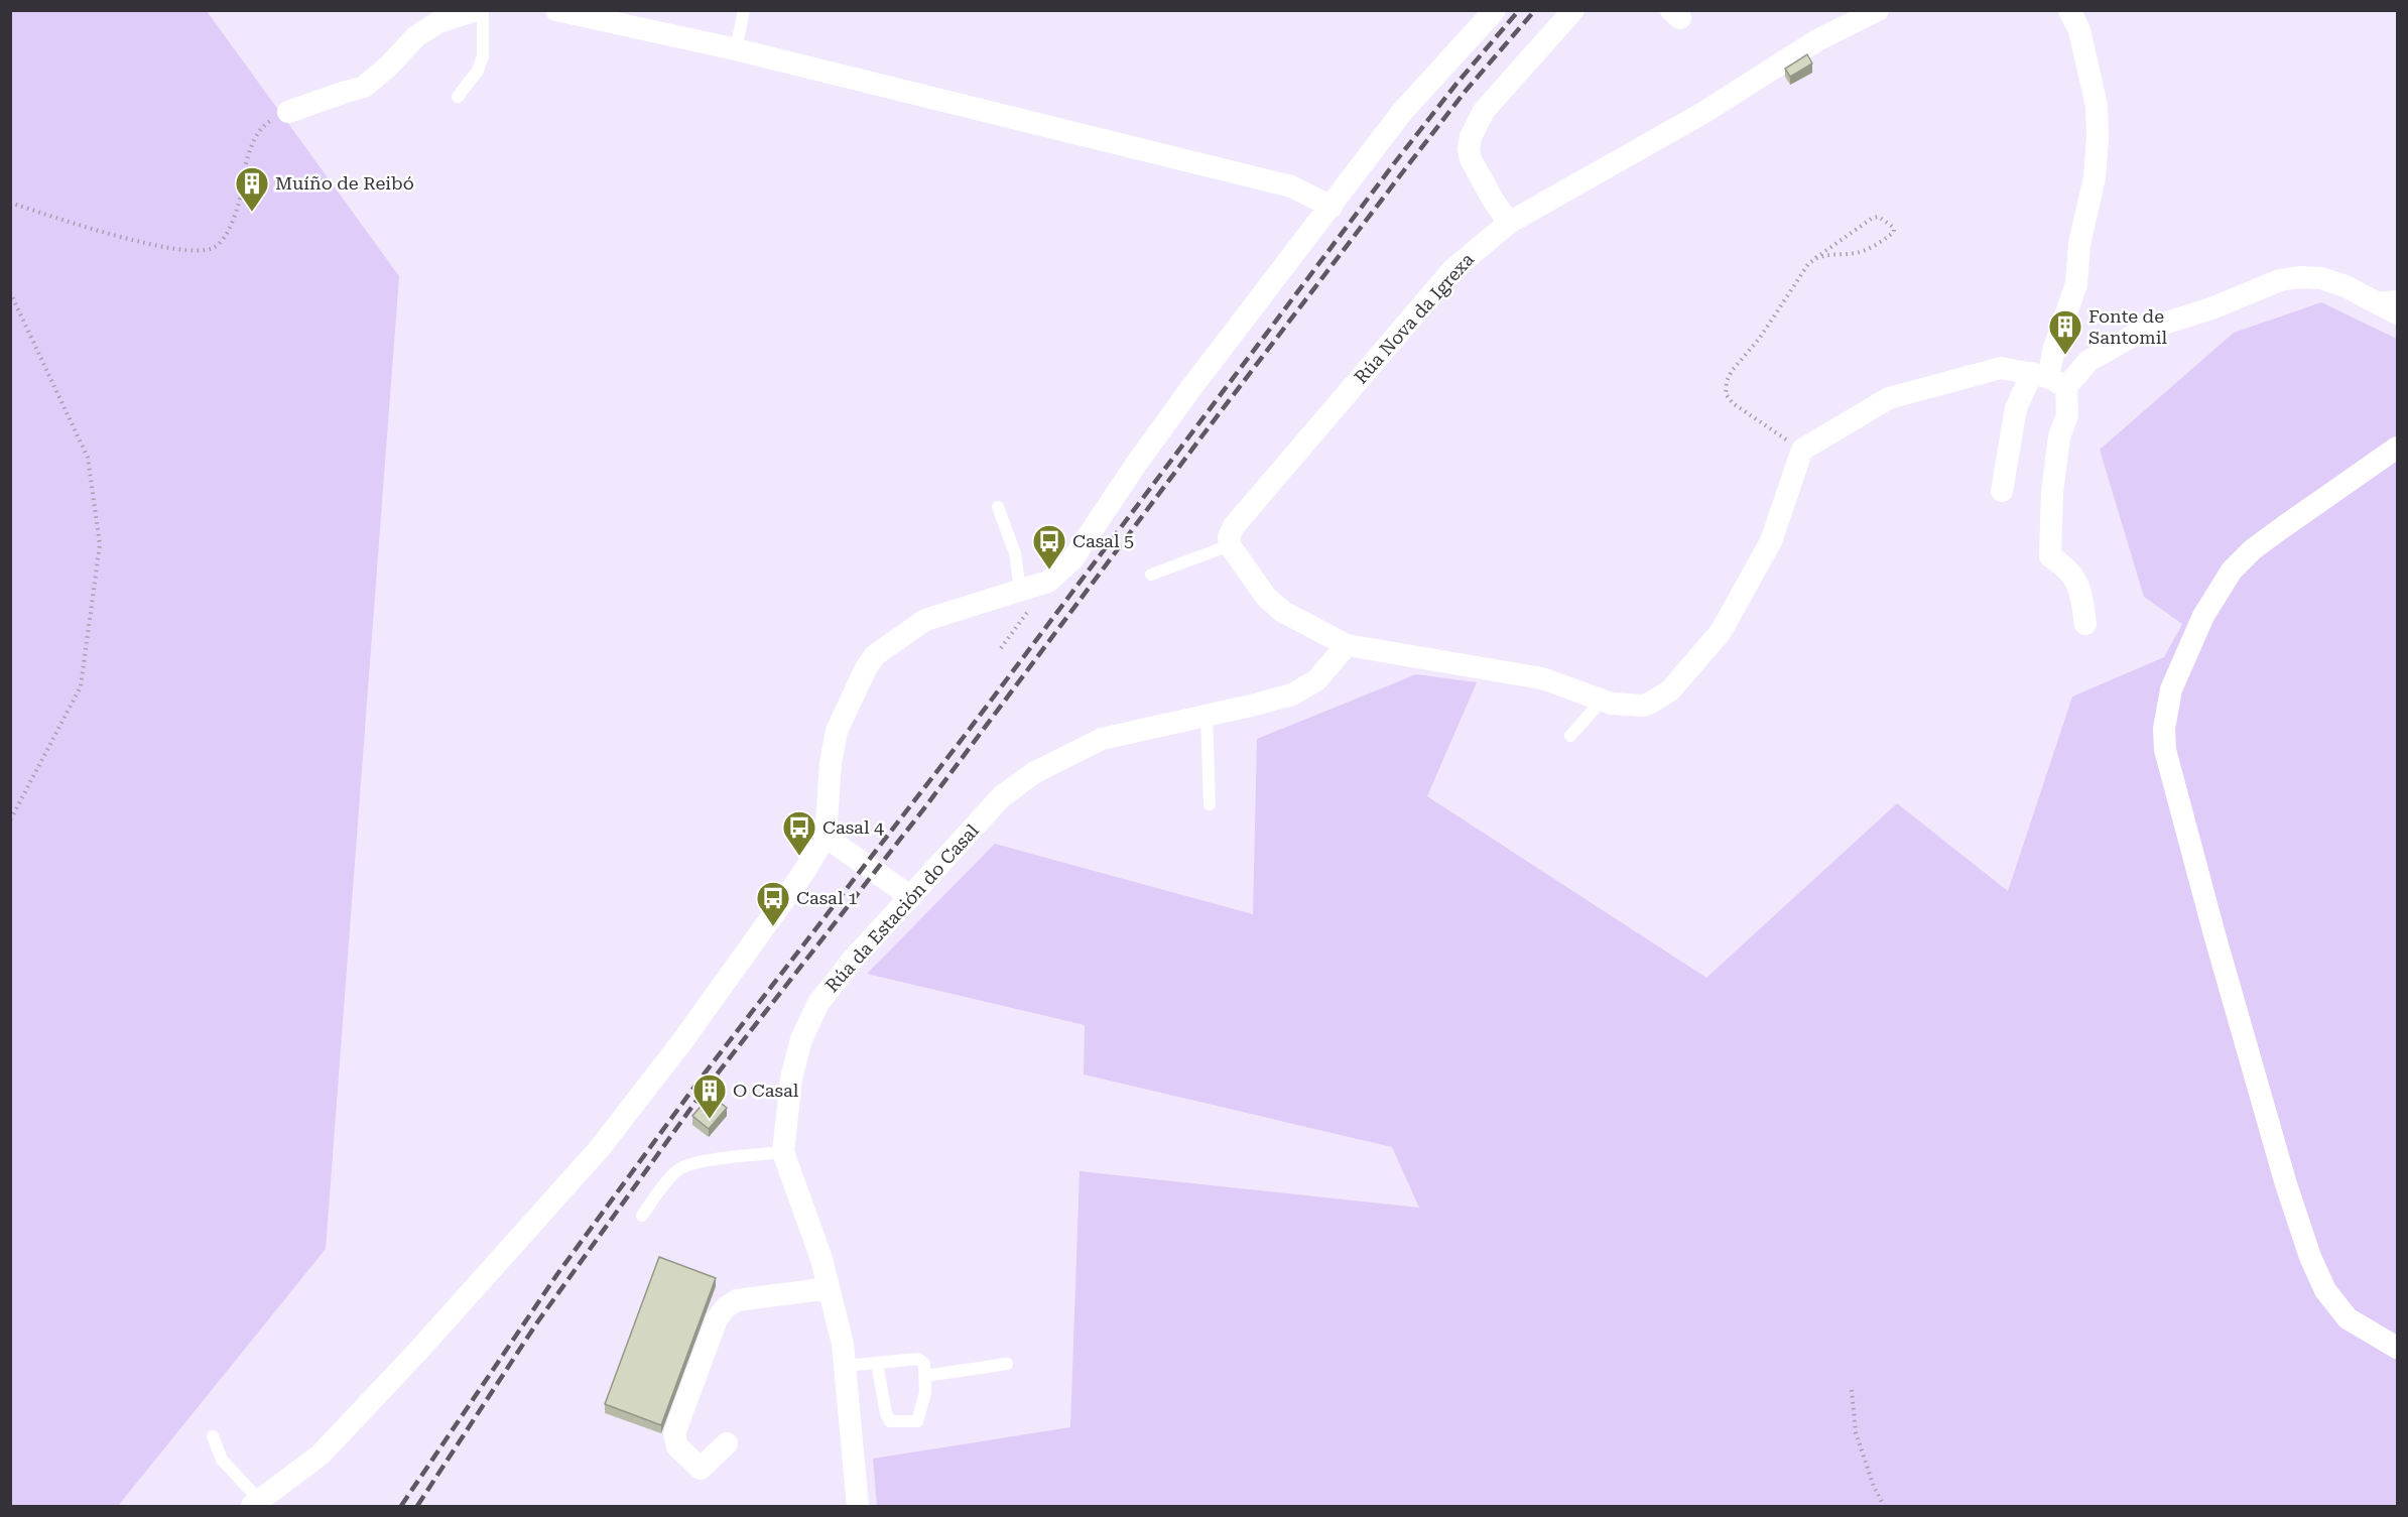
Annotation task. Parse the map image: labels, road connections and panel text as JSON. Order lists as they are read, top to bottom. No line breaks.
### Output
{"streets":{"street":["Rúa Nova da Igrexa","Rúa da Estación do Casal"]},"places":{"building":["Muíño de Reibó","Fonte de Santomil","O Casal"],"bus stop":["Casal 5","Casal 4","Casal 1"]}}
